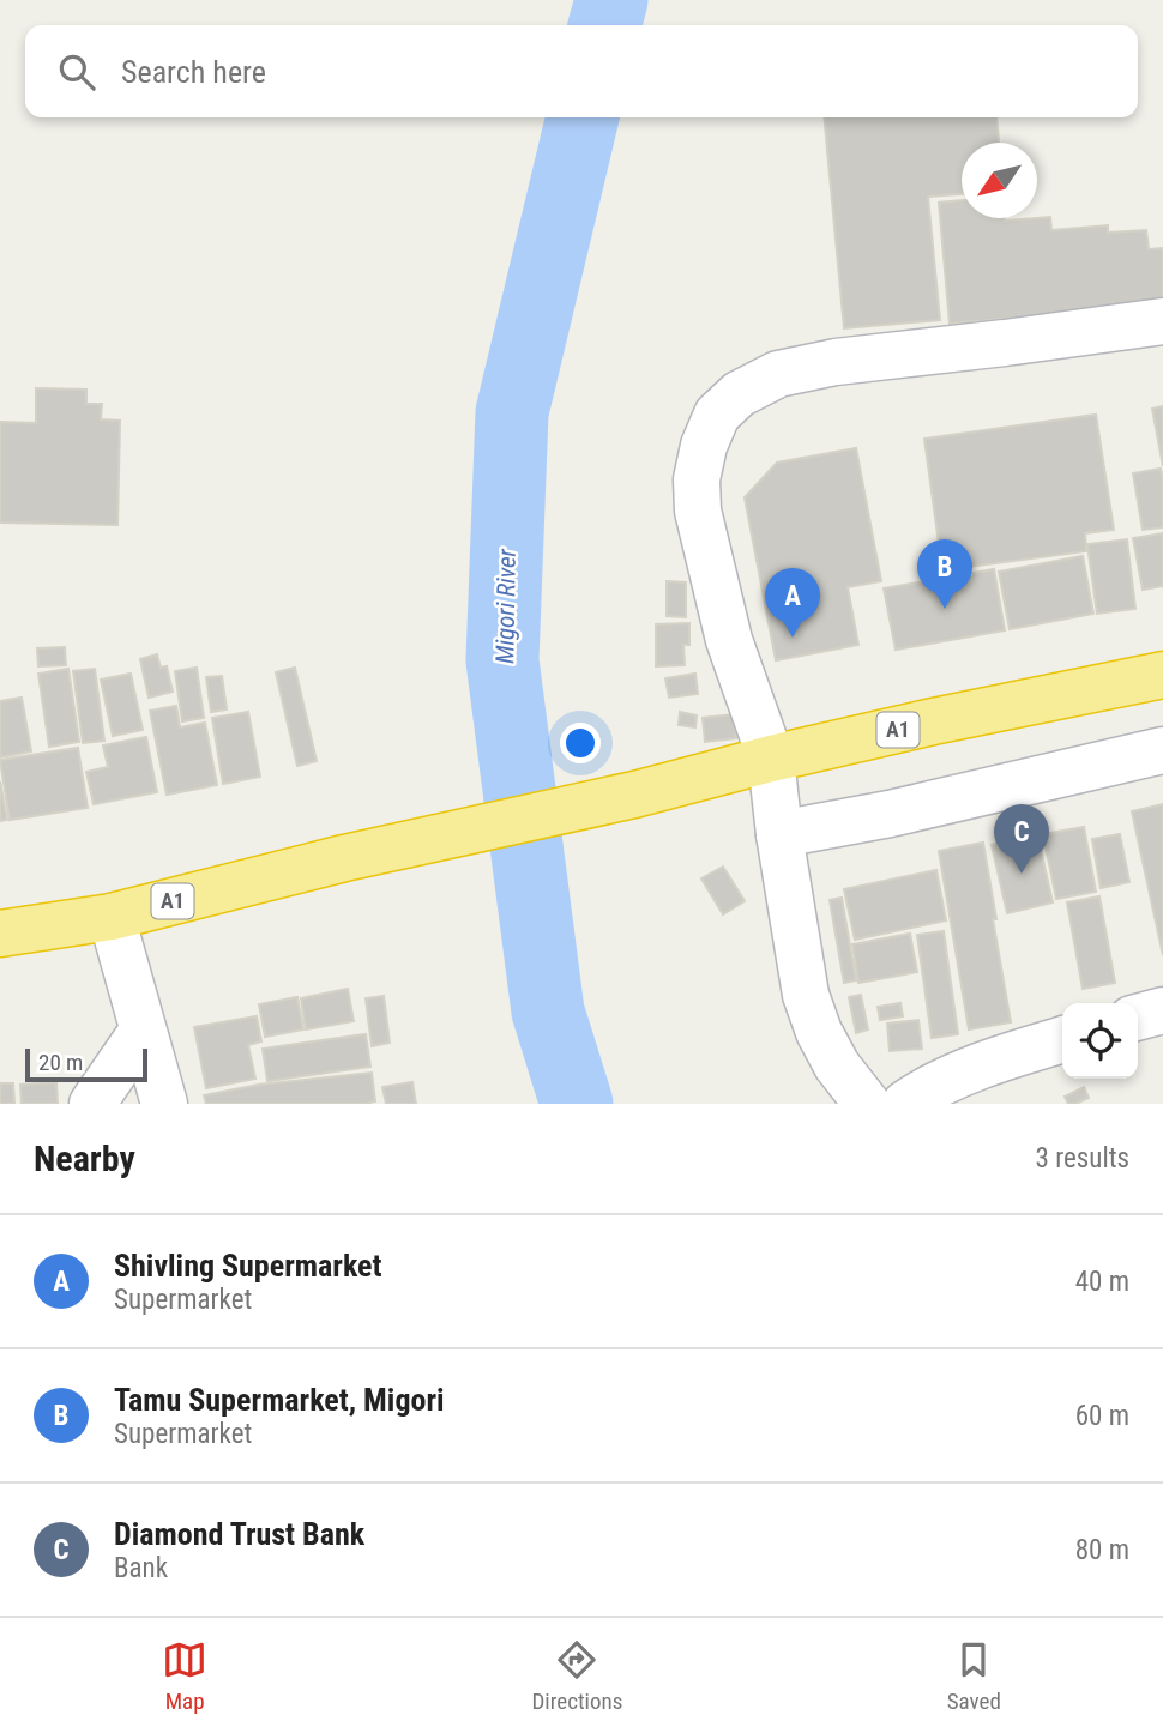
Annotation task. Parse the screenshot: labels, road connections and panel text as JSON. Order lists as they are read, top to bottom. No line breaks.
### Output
{"streets":{"highway":["A1"]},"water":["Migori River"],"scale_bar":"20 m","north":"bottom left","page":{"search":"Search here","pins":["B","A","C"],"scale":"20 m","heading":["Nearby","3 results"],"list":[{"mark":"A","name":"Shivling Supermarket","note":"Supermarket","value":"40 m"},{"mark":"B","name":"Tamu Supermarket, Migori","note":"Supermarket","value":"60 m"},{"mark":"C","name":"Diamond Trust Bank","note":"Bank","value":"80 m"}],"nav":["Map","Directions","Saved"]}}
